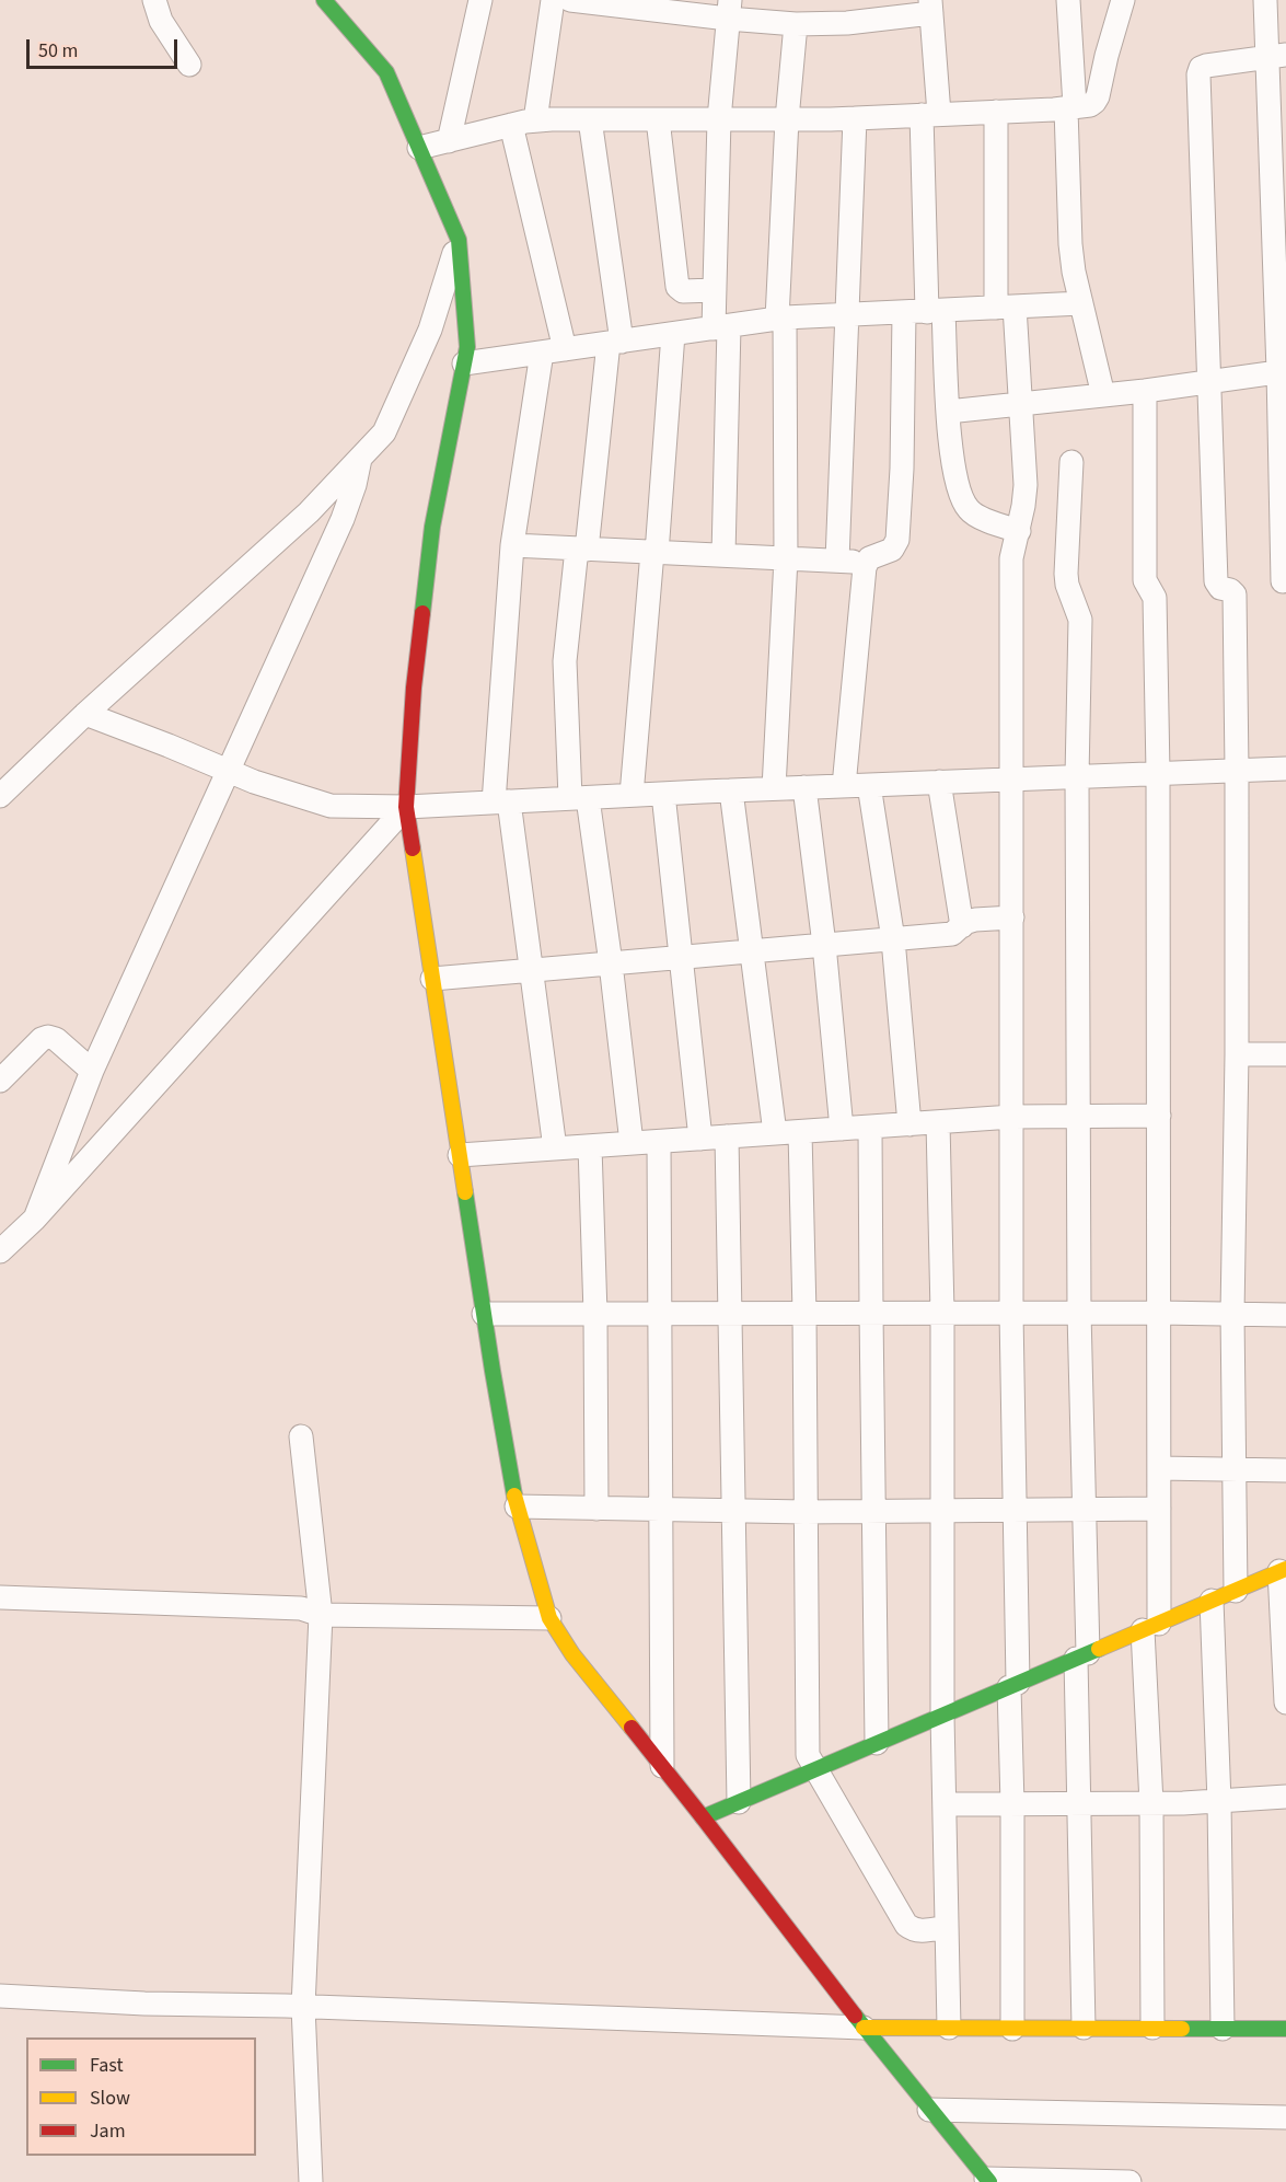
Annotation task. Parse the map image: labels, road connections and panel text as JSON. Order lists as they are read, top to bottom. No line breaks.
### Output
{"legend":["Fast","Slow","Jam"],"scale_bar":"50 m"}
